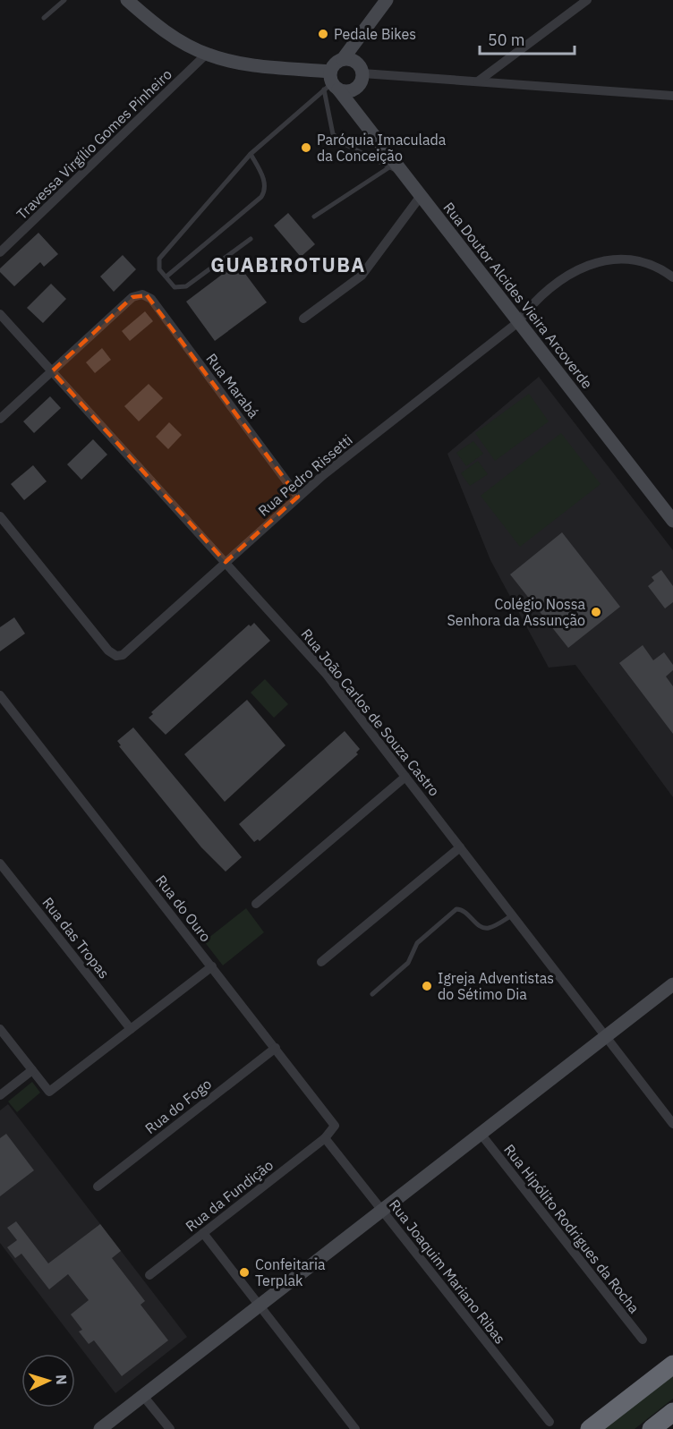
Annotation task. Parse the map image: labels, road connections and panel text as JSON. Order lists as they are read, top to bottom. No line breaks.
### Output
{"streets":{"street":["Travessa Virgílio Gomes Pinheiro","Rua Doutor Alcides Vieira Arcoverde","Rua Marabá","Rua Pedro Rissetti","Rua João Carlos de Souza Castro","Rua do Ouro","Rua das Tropas","Rua do Fogo","Rua da Fundição","Rua Hipólito Rodrigues da Rocha","Rua Joaquim Mariano Ribas"]},"crossings":[["Rua Doutor Alcides Vieira Arcoverde","Rua Pedro Rissetti"],["Rua Marabá","Rua Pedro Rissetti"],["Rua Marabá","Rua João Carlos de Souza Castro"],["Rua Pedro Rissetti","Rua João Carlos de Souza Castro"],["Rua do Ouro","Rua do Fogo"],["Rua do Ouro","Rua da Fundição"],["Rua do Ouro","Rua Joaquim Mariano Ribas"],["Rua da Fundição","Rua Joaquim Mariano Ribas"]],"districts":["GUABIROTUBA"],"places":["Pedale Bikes","Paróquia Imaculada da Conceição","Colégio Nossa Senhora da Assunção","Igreja Adventistas do Sétimo Dia","Confeitaria Terplak"],"scale_bar":"50 m","north":"right"}
